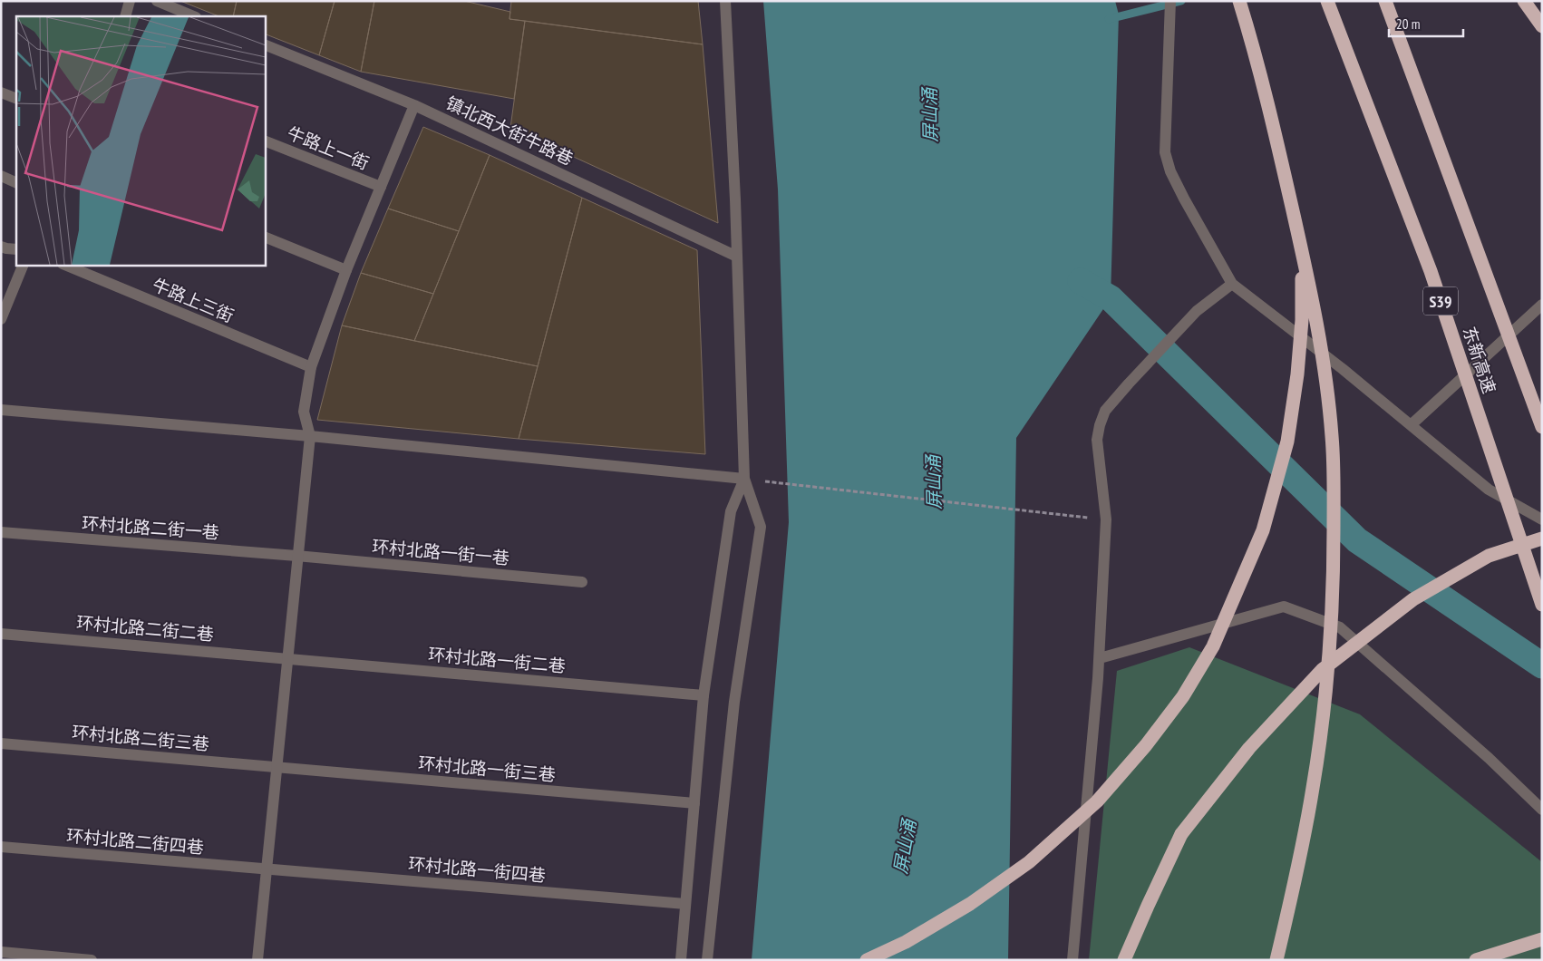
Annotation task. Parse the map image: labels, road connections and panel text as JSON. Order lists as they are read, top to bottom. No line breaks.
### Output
{"streets":{"highway":["S39","东新高速"],"street":["镇北西大街牛路巷","牛路上一街","牛路上三街","环村北路二街一巷","环村北路一街一巷","环村北路二街二巷","环村北路一街二巷","环村北路二街三巷","环村北路一街三巷","环村北路二街四巷","环村北路一街四巷"]},"crossings":[["环村北路二街一巷","环村北路一街一巷"],["环村北路二街二巷","环村北路一街二巷"],["环村北路二街三巷","环村北路一街三巷"],["环村北路二街四巷","环村北路一街四巷"]],"water":["屏山涌"],"scale_bar":"20 m"}
